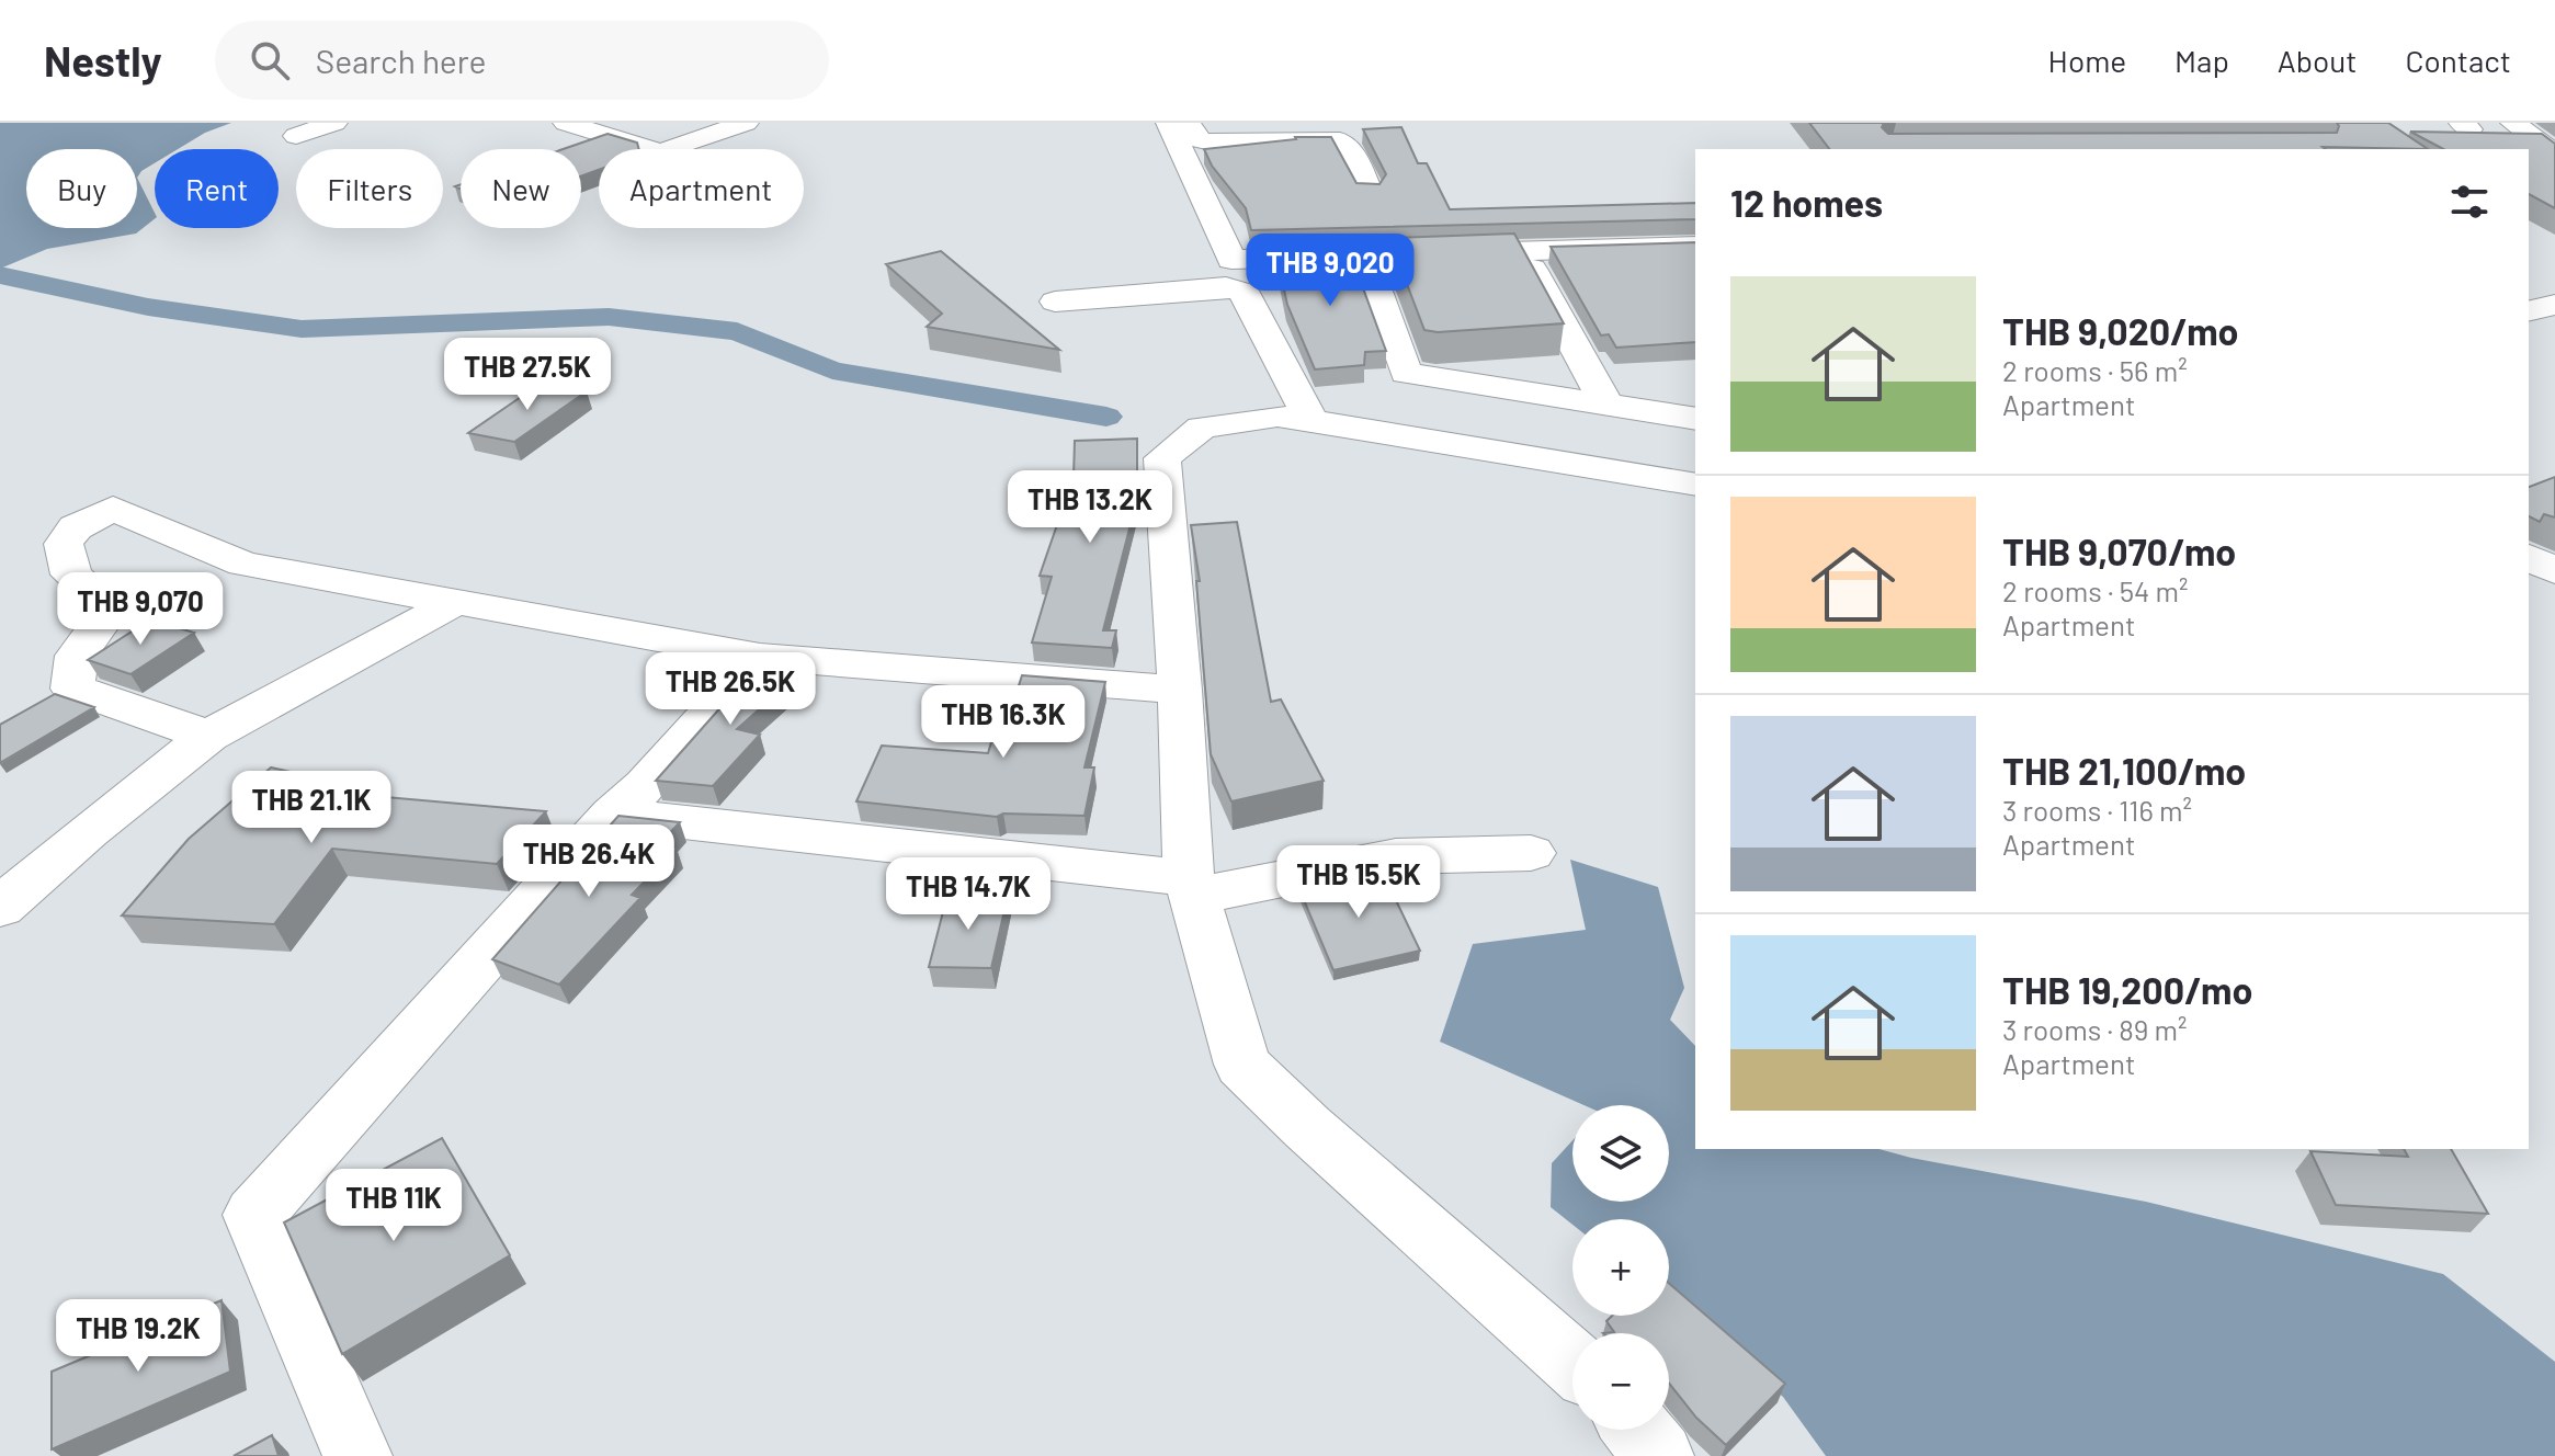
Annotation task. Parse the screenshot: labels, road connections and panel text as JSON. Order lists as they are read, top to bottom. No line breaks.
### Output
{"page":{"header":"Nestly","search":"Search here","nav":["Home","Map","About","Contact"],"chip":["Buy","Rent","Filters","New","Apartment"],"heading":"12 homes","price":["THB 9,020","THB 27.5K","THB 13.2K","THB 9,070","THB 26.5K","THB 16.3K","THB 21.1K","THB 26.4K","THB 15.5K","THB 14.7K","THB 11K","THB 19.2K"],"list":[{"name":"THB 9,020/mo","note":"2 rooms · 56 m² · Apartment"},{"name":"THB 9,070/mo","note":"2 rooms · 54 m² · Apartment"},{"name":"THB 21,100/mo","note":"3 rooms · 116 m² · Apartment"},{"name":"THB 19,200/mo","note":"3 rooms · 89 m² · Apartment"}],"map_buttons":["+","−"]}}
